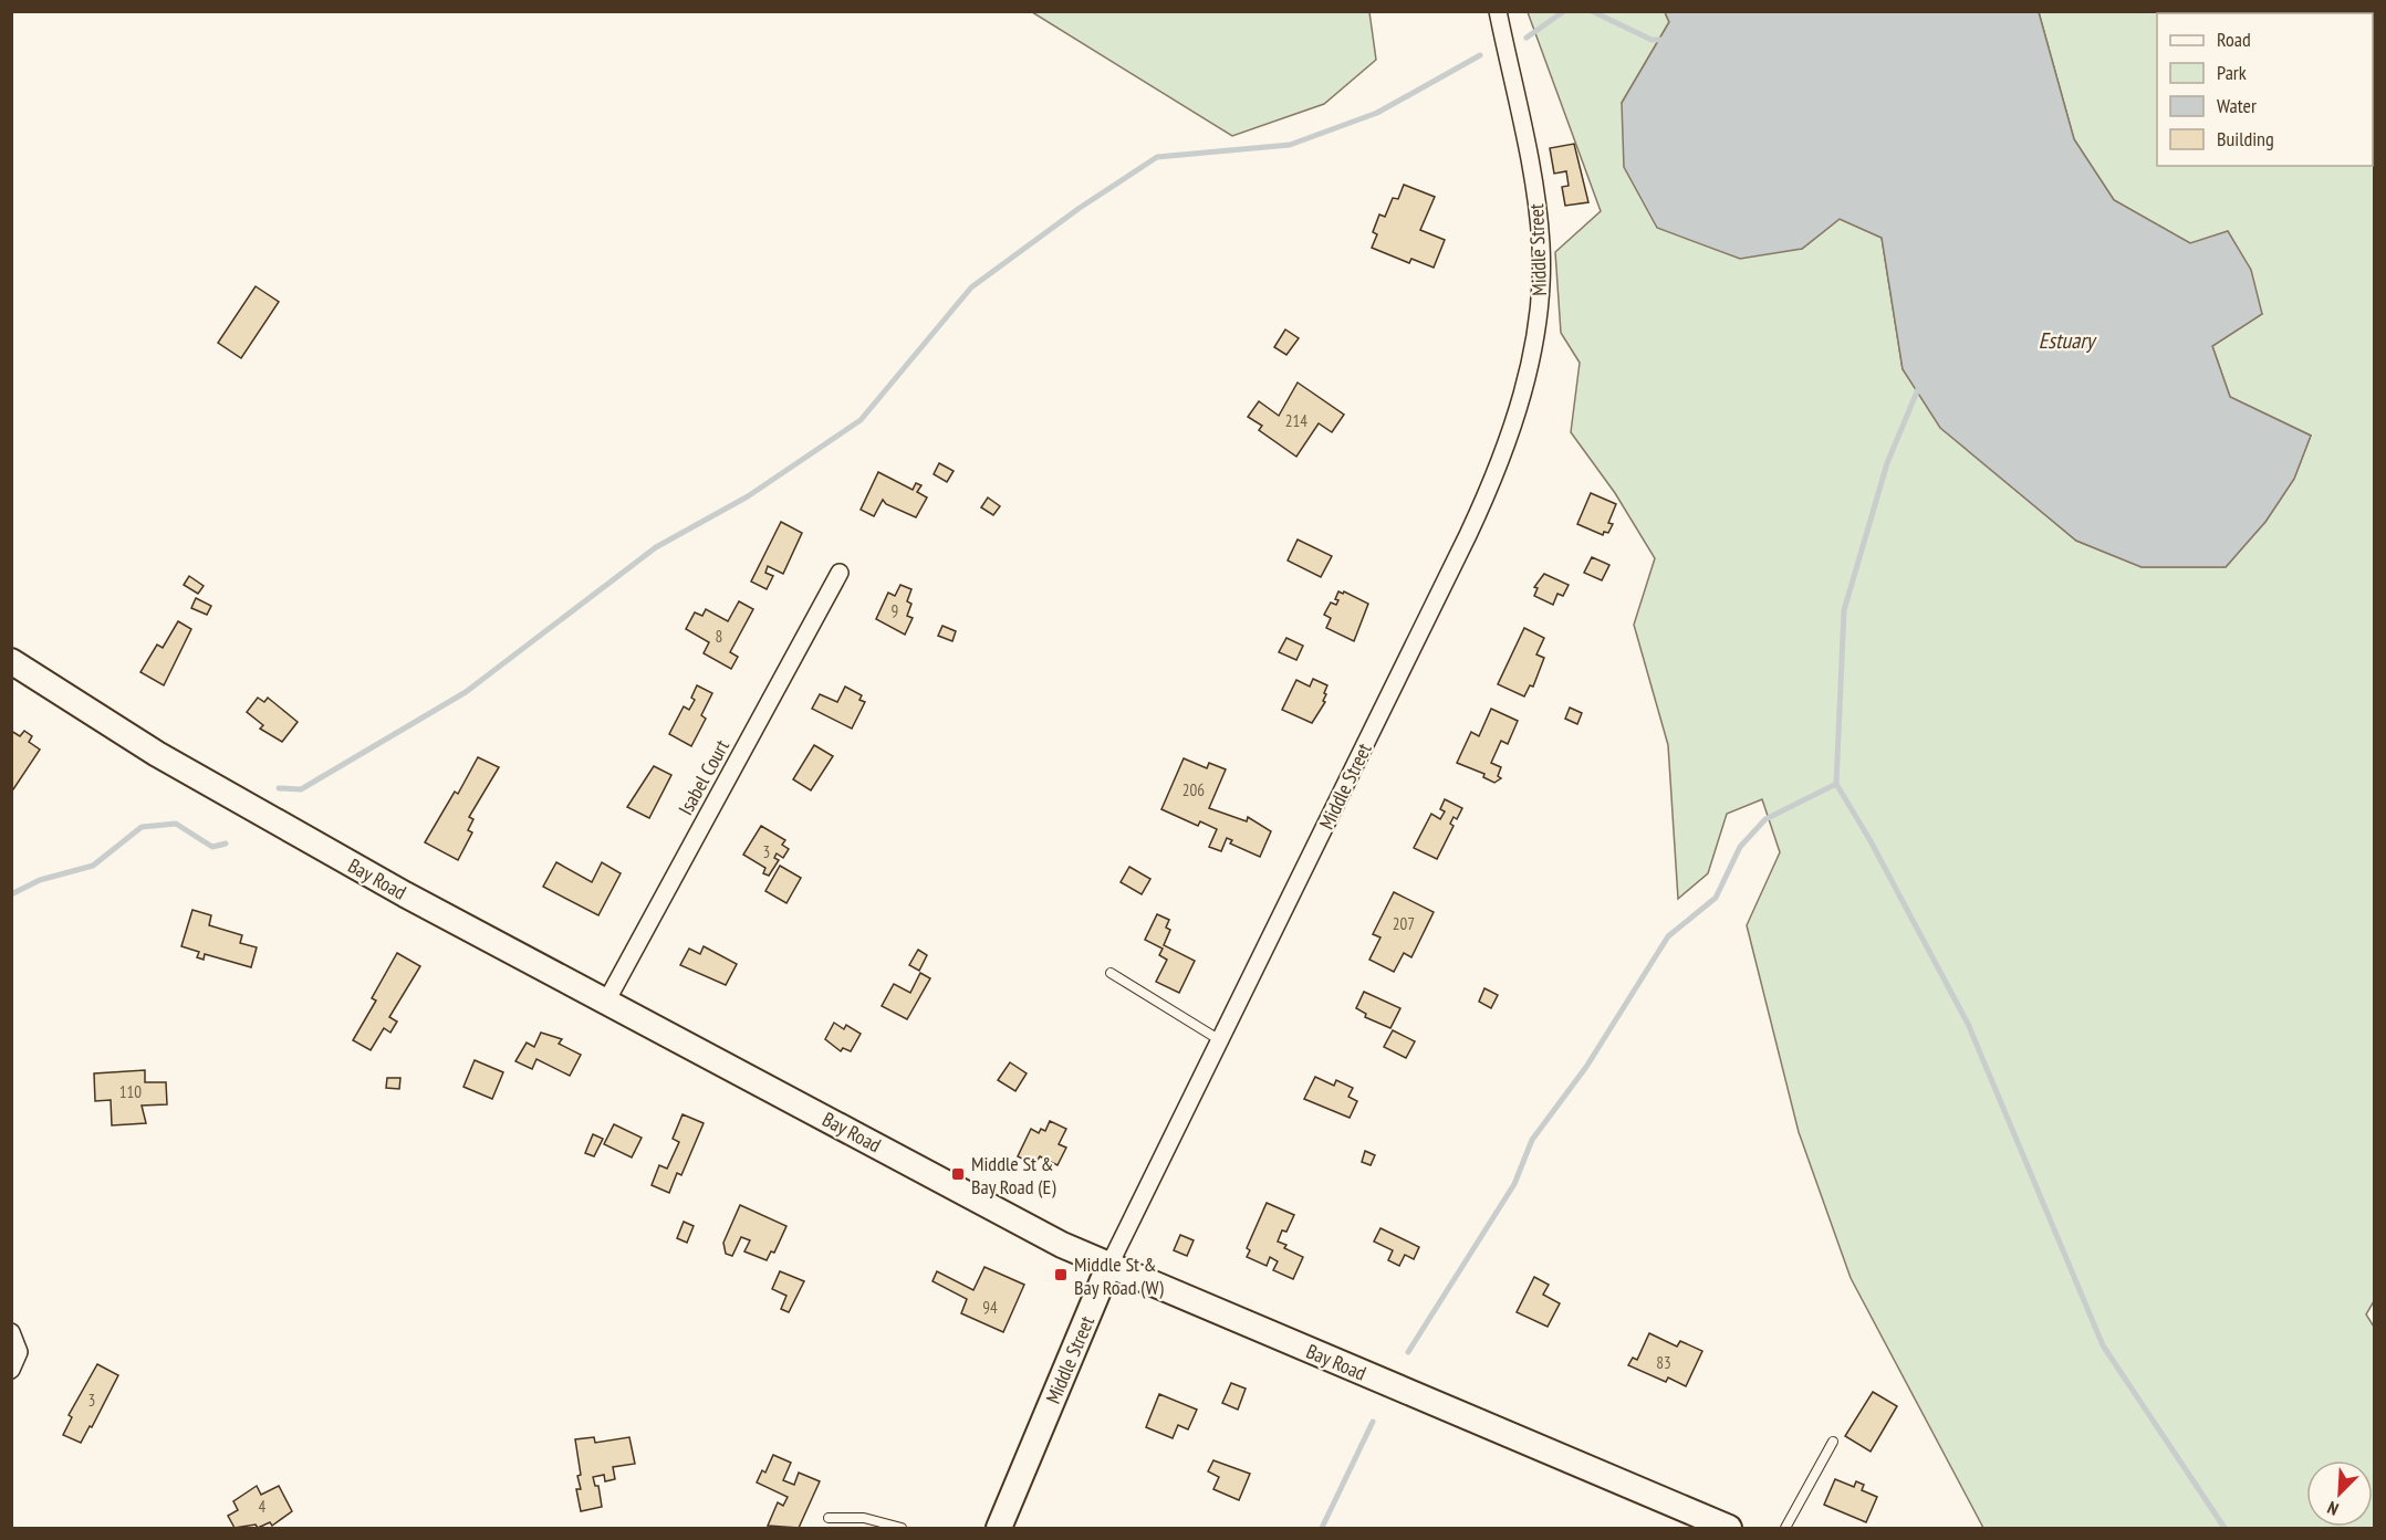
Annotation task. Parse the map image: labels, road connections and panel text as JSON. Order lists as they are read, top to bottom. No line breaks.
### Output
{"streets":{"main road":["Middle Street","Bay Road"],"street":["Isabel Court"]},"crossings":[["Middle Street","Bay Road"],["Isabel Court","Bay Road"]],"water":["Estuary"],"places":{"transit":["Middle St & Bay Road (E)","Middle St & Bay Road (W)"]},"house_numbers":["214","9","8","206","3","207","110","94","83","3","4"],"legend":["Road","Park","Water","Building"],"north":"bottom left"}
